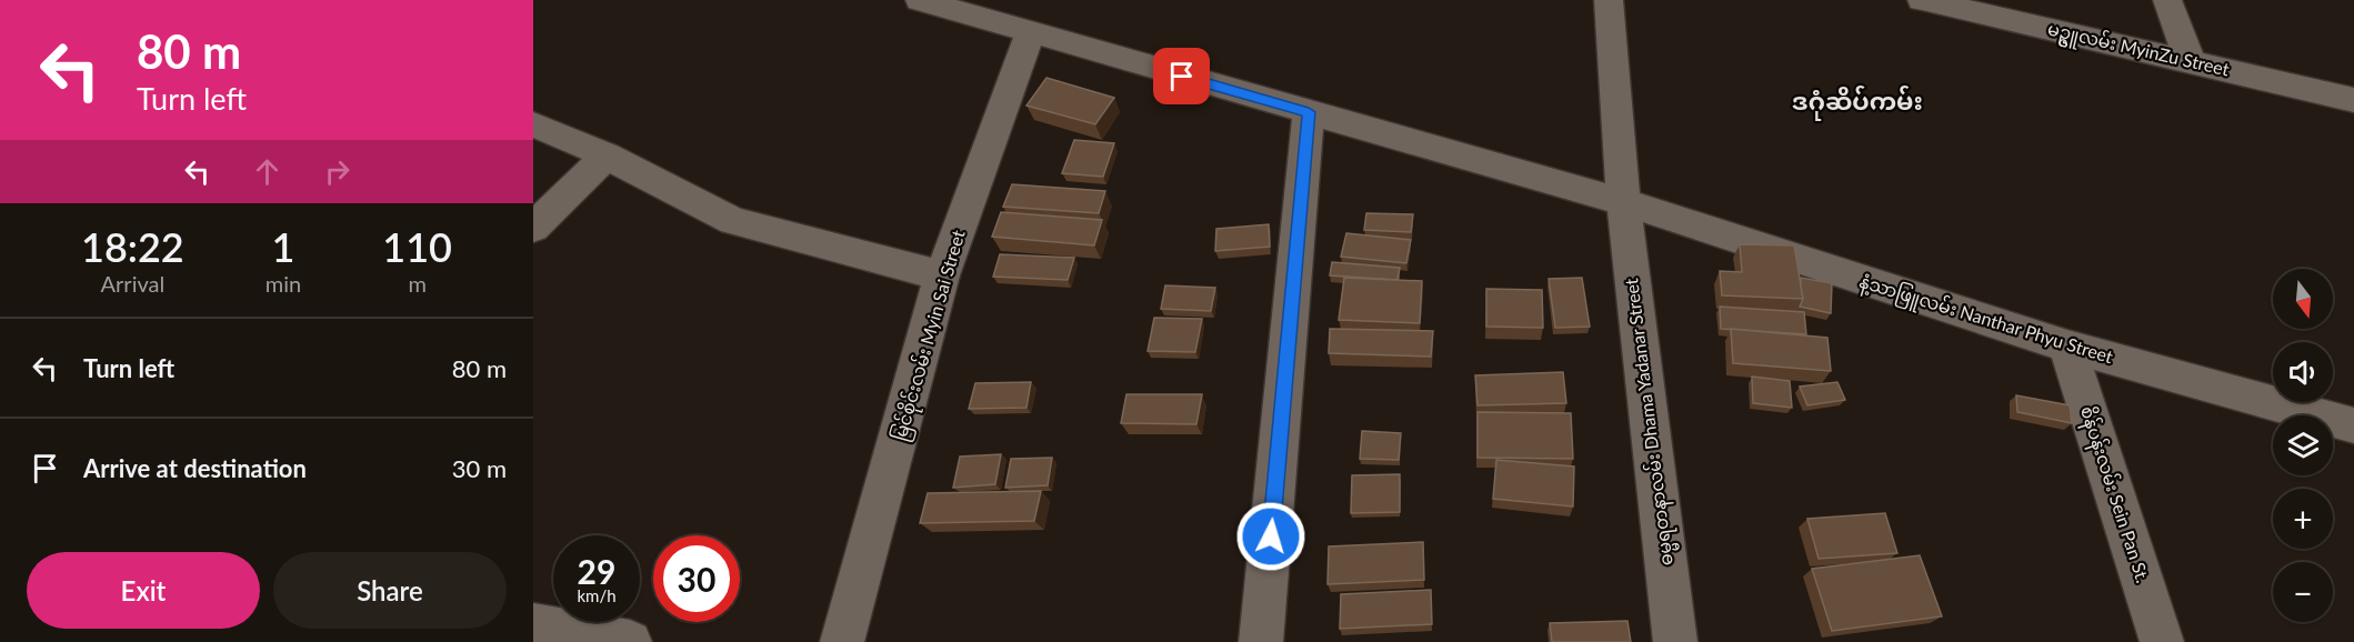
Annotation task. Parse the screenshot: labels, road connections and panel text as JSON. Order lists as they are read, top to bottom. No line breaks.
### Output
{"streets":{"street":["မဥ္ဇူလမ်း MyinZu Street","နံ့သာဖြူလမ်း Nanthar Phyu Street","မြင်စိုင်းလမ်း Myin Sai Street","ဓမ္မရတနာလမ်း Dhama Yadanar Street","စိန်ပန်းလမ်း Sein Pan St."]},"crossings":[["နံ့သာဖြူလမ်း Nanthar Phyu Street","မြင်စိုင်းလမ်း Myin Sai Street"],["နံ့သာဖြူလမ်း Nanthar Phyu Street","ဓမ္မရတနာလမ်း Dhama Yadanar Street"],["နံ့သာဖြူလမ်း Nanthar Phyu Street","စိန်ပန်းလမ်း Sein Pan St."]],"districts":["ဒဂုံဆိပ်ကမ်း"],"north":"bottom","page":{"turn":["80 m","Turn left"],"eta":["18:22","Arrival","1","min","110","m"],"map_buttons":["+","−"],"list":[{"name":"Turn left","value":"80 m"},{"name":"Arrive at destination","value":"30 m"}],"speed":"29 km/h","limit":"30","buttons":["Exit","Share"]}}
